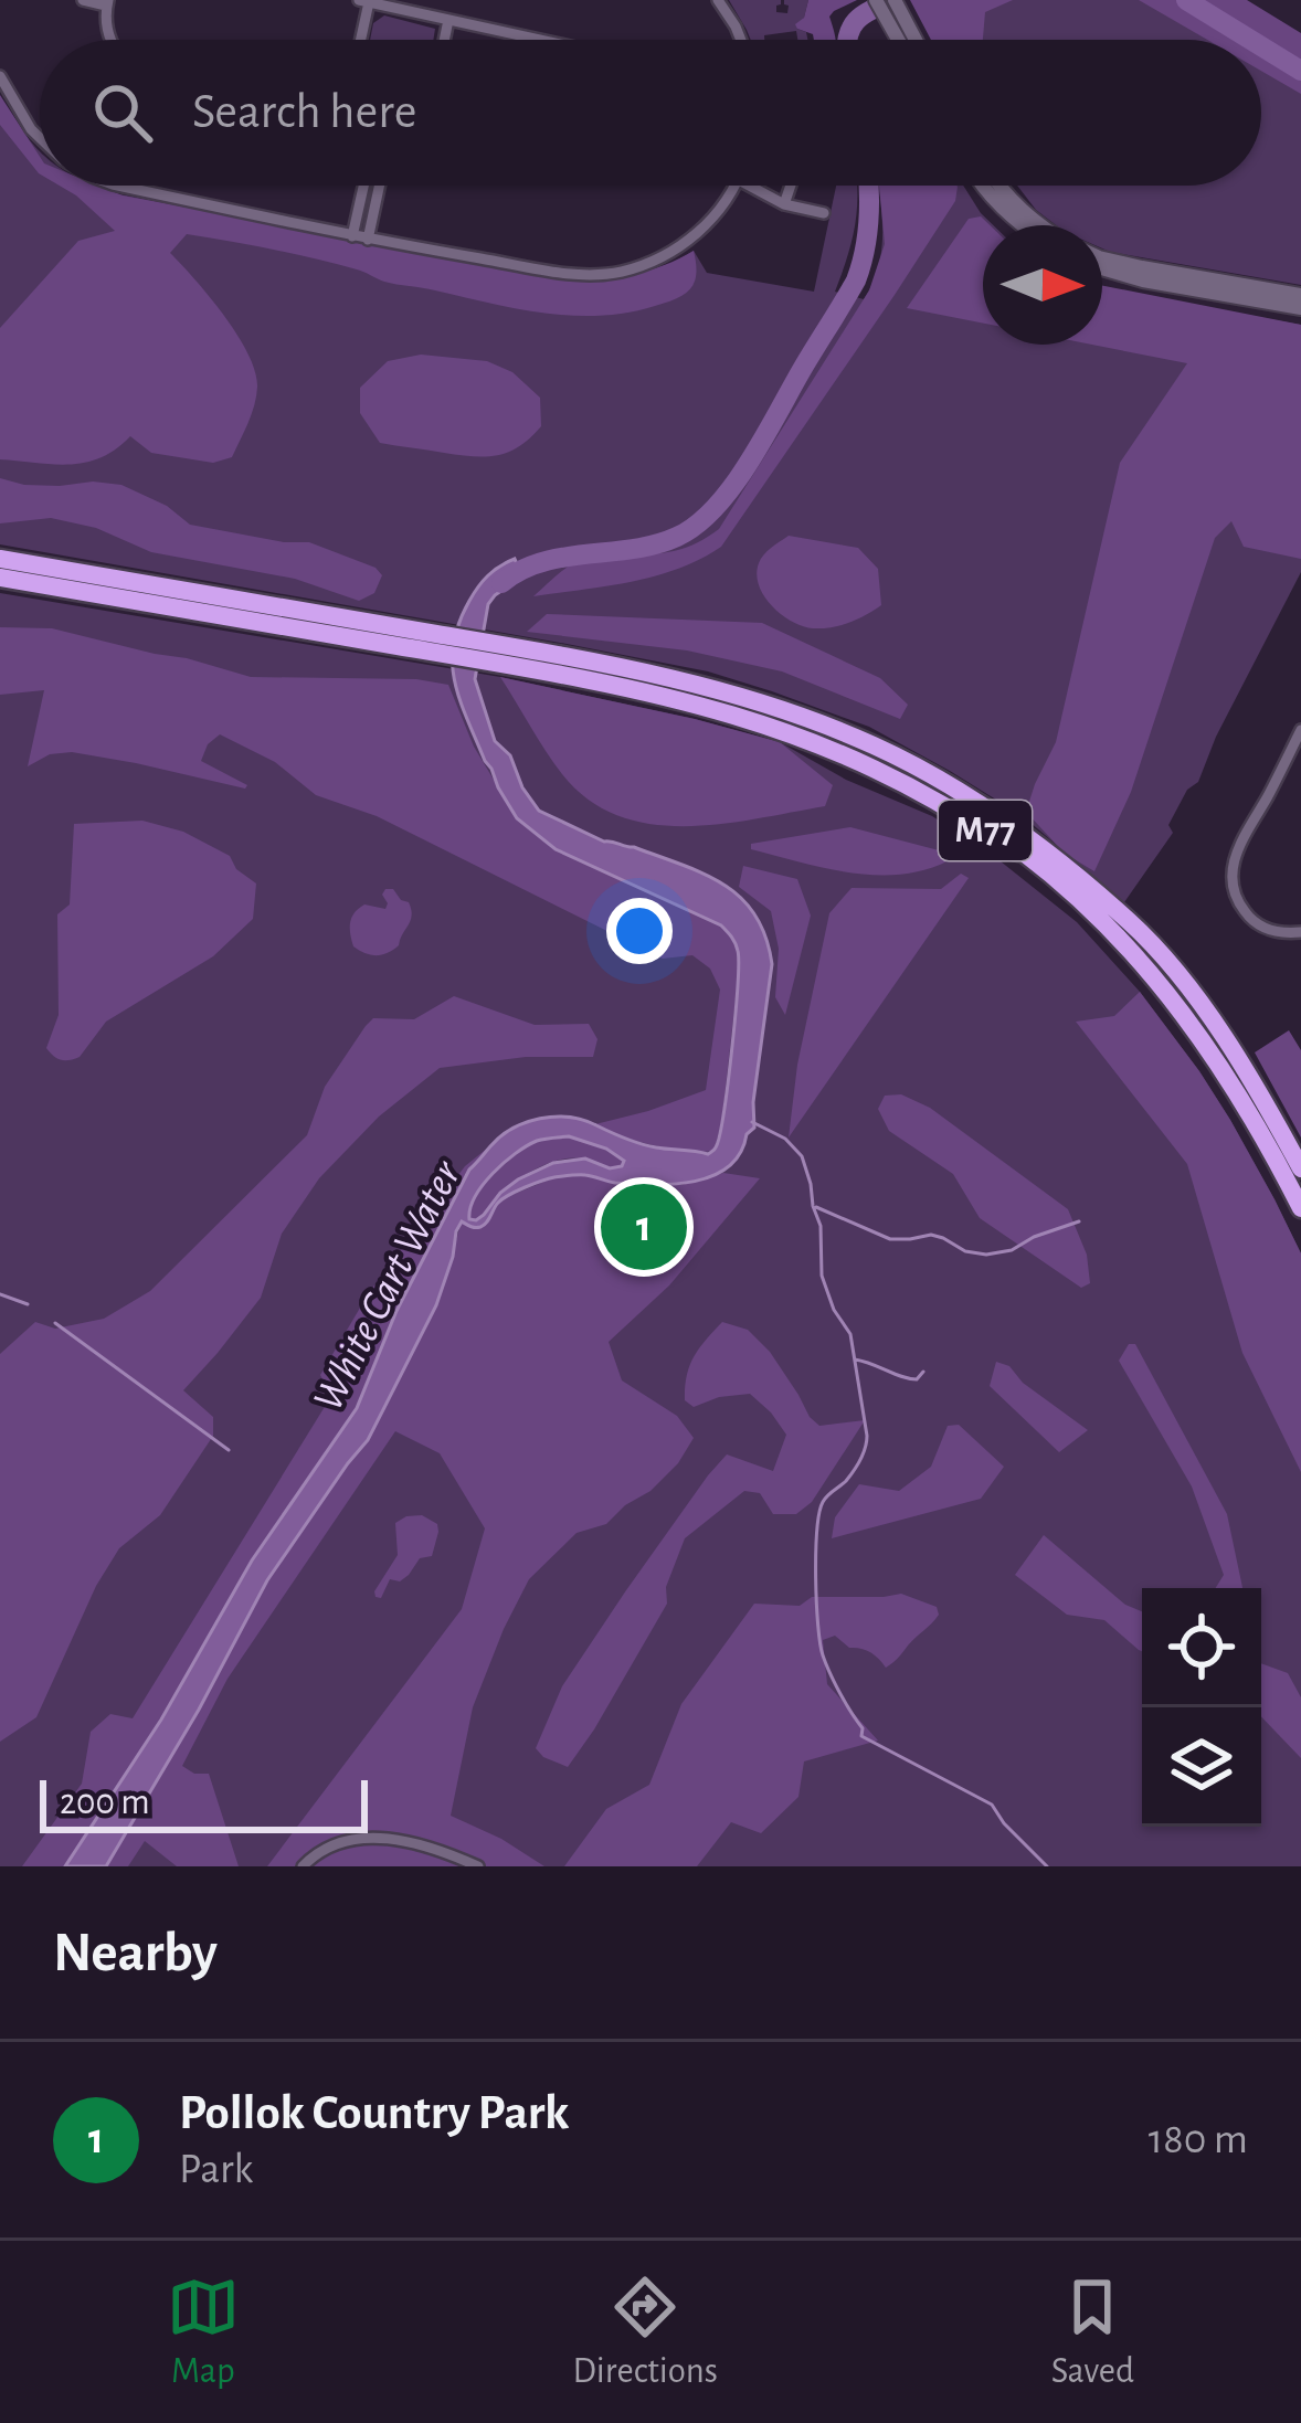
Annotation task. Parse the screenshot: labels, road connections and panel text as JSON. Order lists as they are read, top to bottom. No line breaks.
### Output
{"streets":{"highway":["M77"]},"water":["White Cart Water"],"scale_bar":"200 m","north":"right","page":{"search":"Search here","pins":"1","scale":"200 m","heading":"Nearby","list":[{"mark":"1","name":"Pollok Country Park","note":"Park","value":"180 m"}],"nav":["Map","Directions","Saved"]}}
